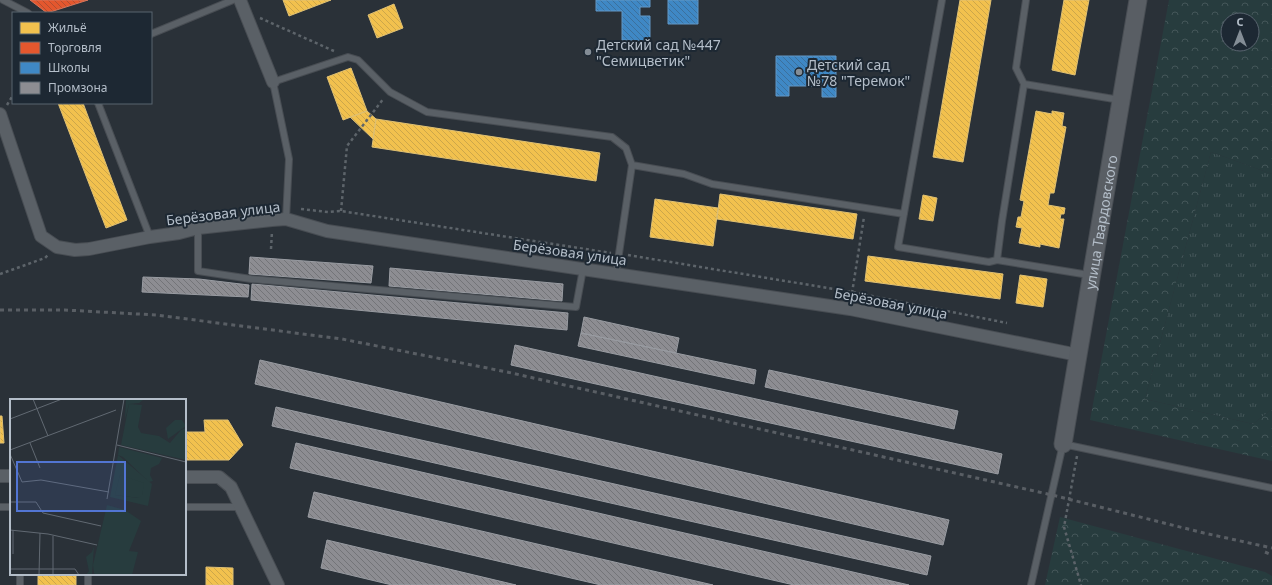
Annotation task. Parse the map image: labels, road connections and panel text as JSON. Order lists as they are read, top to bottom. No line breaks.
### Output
{"streets":{"street":["Берёзовая улица","улица Твардовского"]},"crossings":[["Берёзовая улица","улица Твардовского"]],"places":["Детский сад №447 \"Семицветик\"","Детский сад №78 \"Теремок\""],"legend":["Жильё","Торговля","Школы","Промзона"],"north":"top"}
